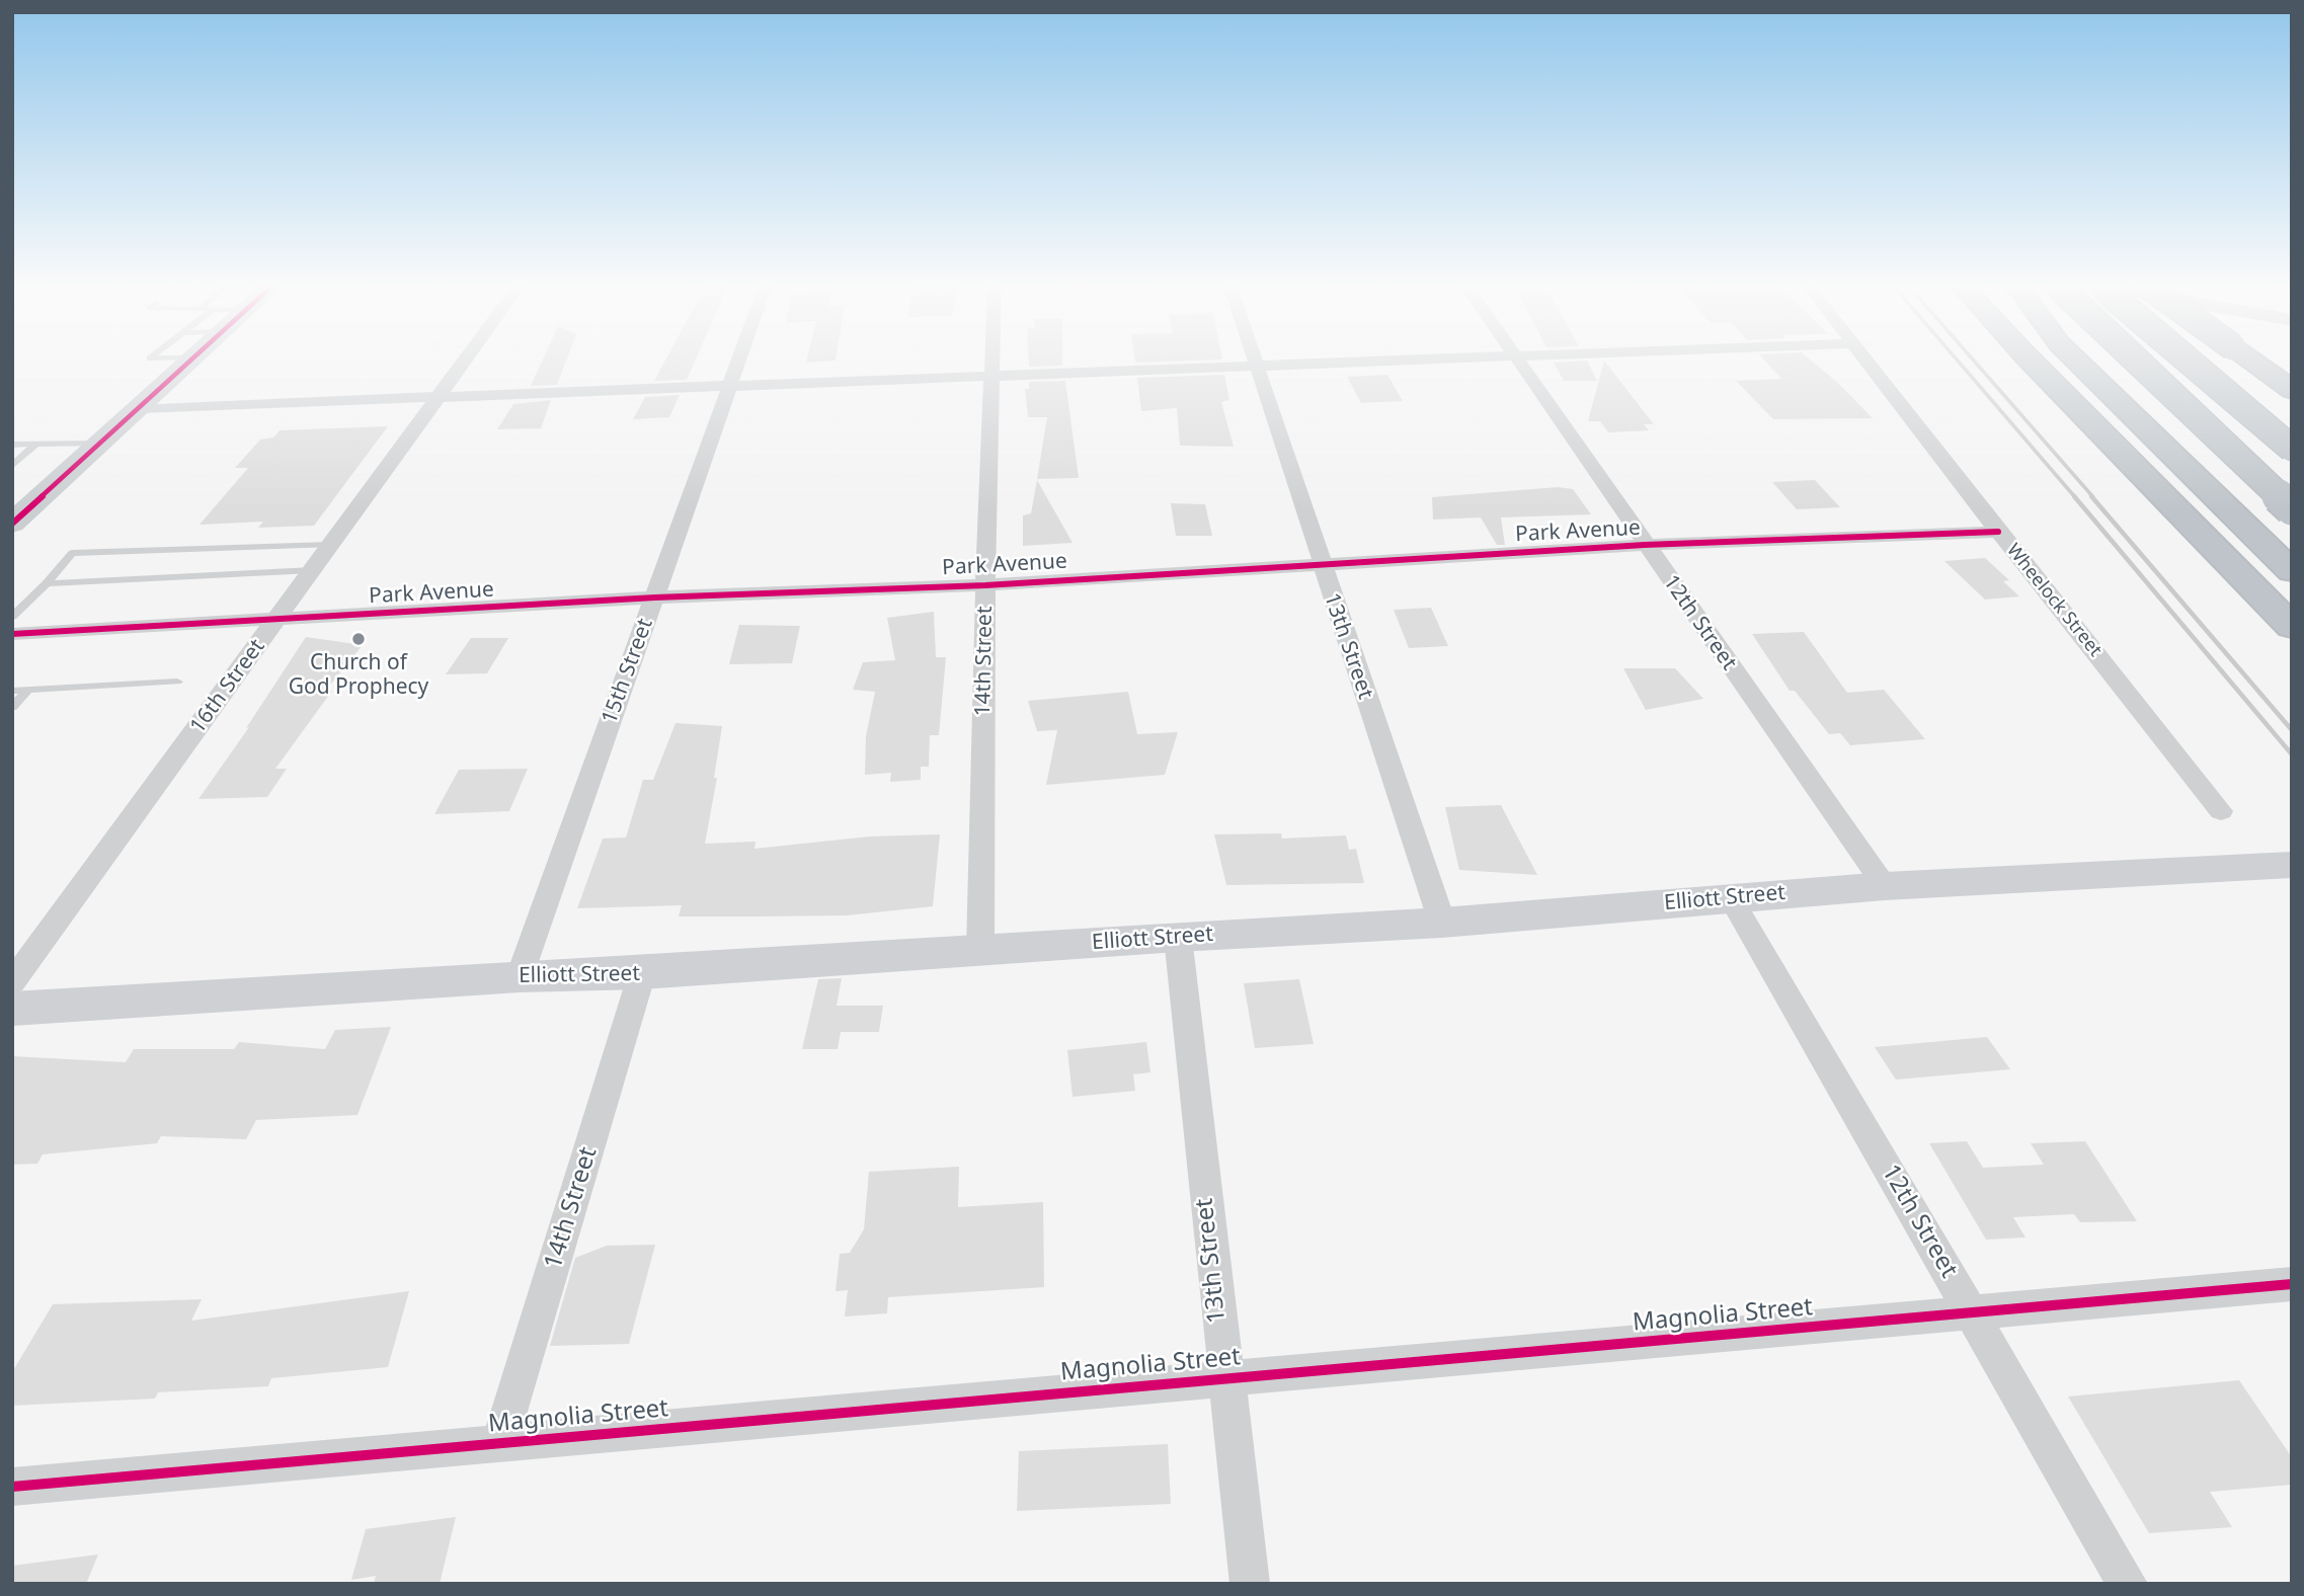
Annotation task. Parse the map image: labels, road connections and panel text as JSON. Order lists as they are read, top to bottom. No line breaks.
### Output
{"streets":{"main road":["Elliott Street"],"street":["Park Avenue","Wheelock Street","12th Street","13th Street","14th Street","15th Street","16th Street","Magnolia Street"]},"crossings":[["Park Avenue","Wheelock Street"],["Park Avenue","12th Street"],["Park Avenue","13th Street"],["Park Avenue","14th Street"],["Park Avenue","15th Street"],["Park Avenue","16th Street"],["12th Street","Elliott Street"],["12th Street","Magnolia Street"],["13th Street","Elliott Street"],["13th Street","Magnolia Street"],["14th Street","Elliott Street"],["14th Street","Magnolia Street"],["15th Street","Elliott Street"]],"places":["Church of God Prophecy"]}
